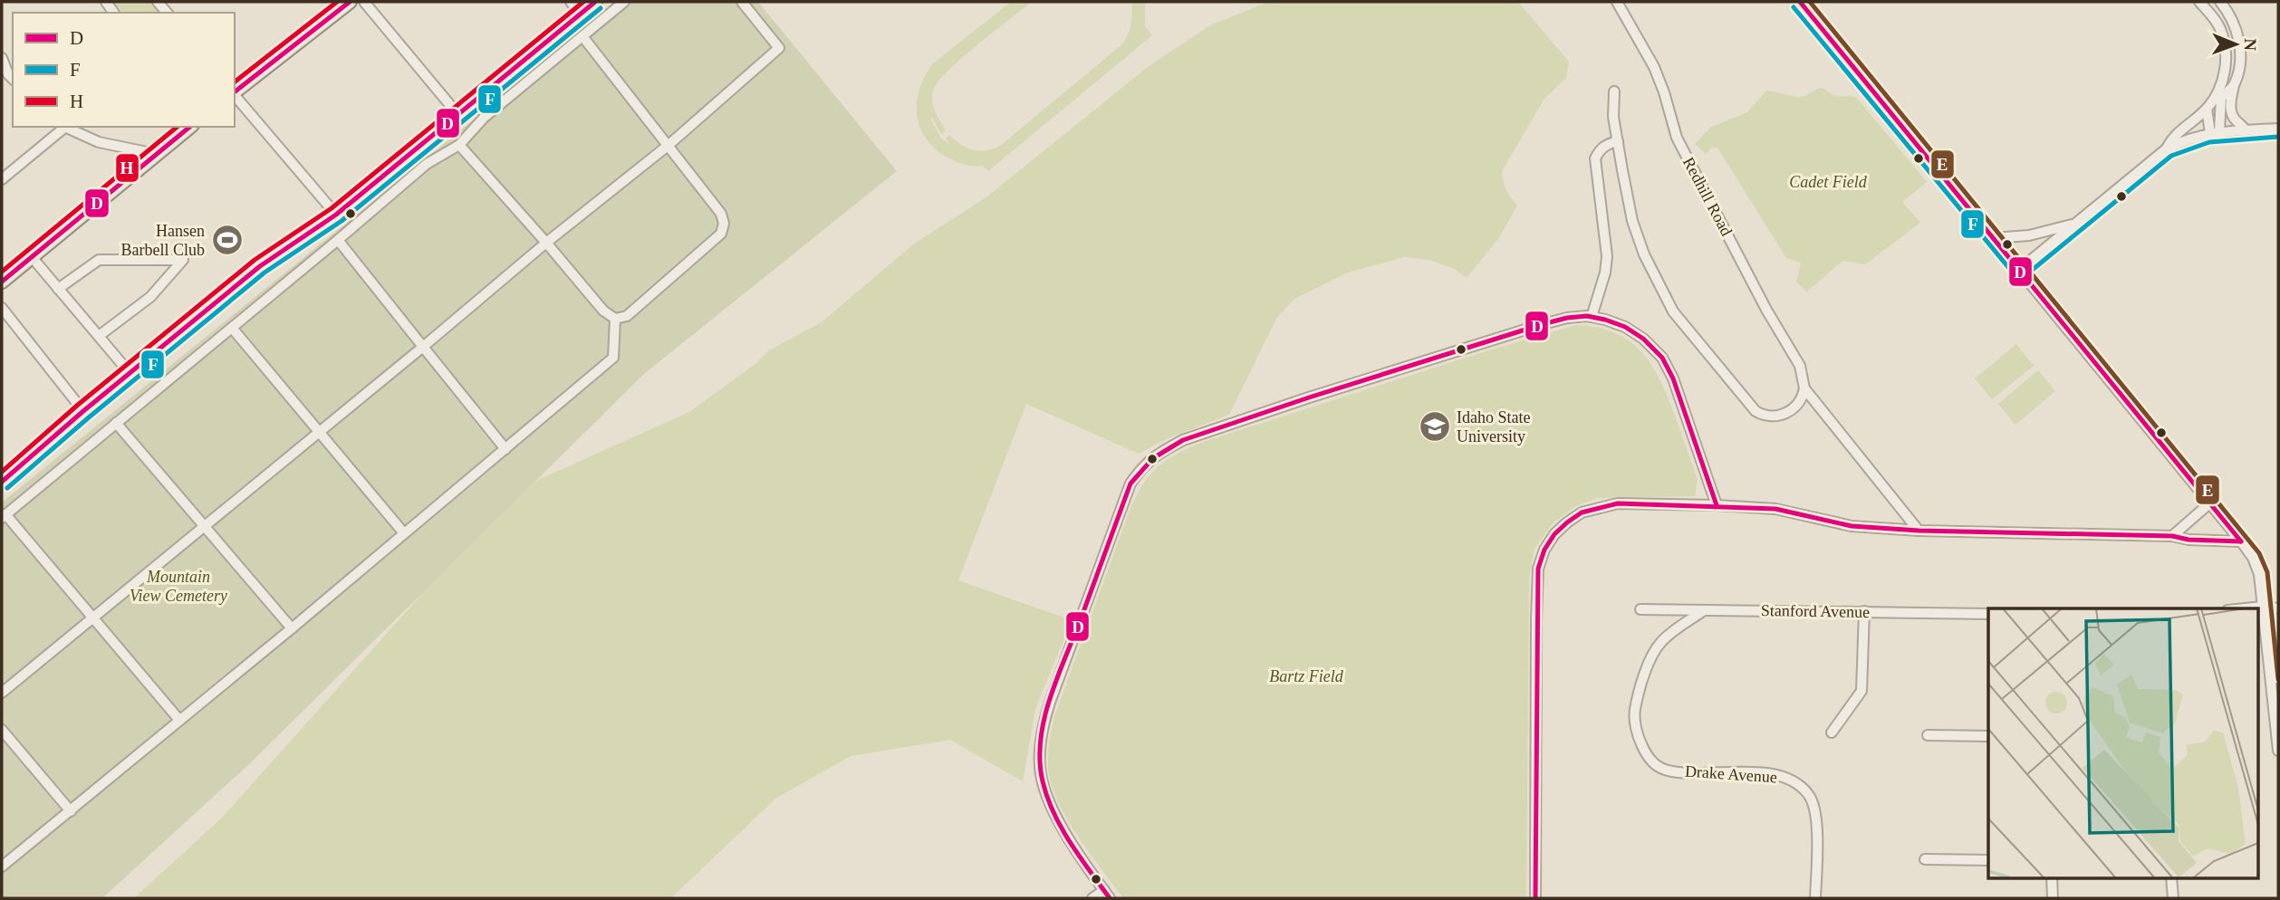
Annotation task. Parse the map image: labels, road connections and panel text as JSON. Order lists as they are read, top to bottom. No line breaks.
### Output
{"streets":{"street":["Redhill Road","Stanford Avenue","Drake Avenue"]},"crossings":[["Stanford Avenue","Drake Avenue"]],"parks":["Cadet Field","Mountain View Cemetery","Bartz Field"],"places":{"sports":["Hansen Barbell Club"],"school or university":["Idaho State University"]},"lines":["transit line D","transit line H","transit line E","transit line F"],"legend":["D","F","H"],"north":"right"}
